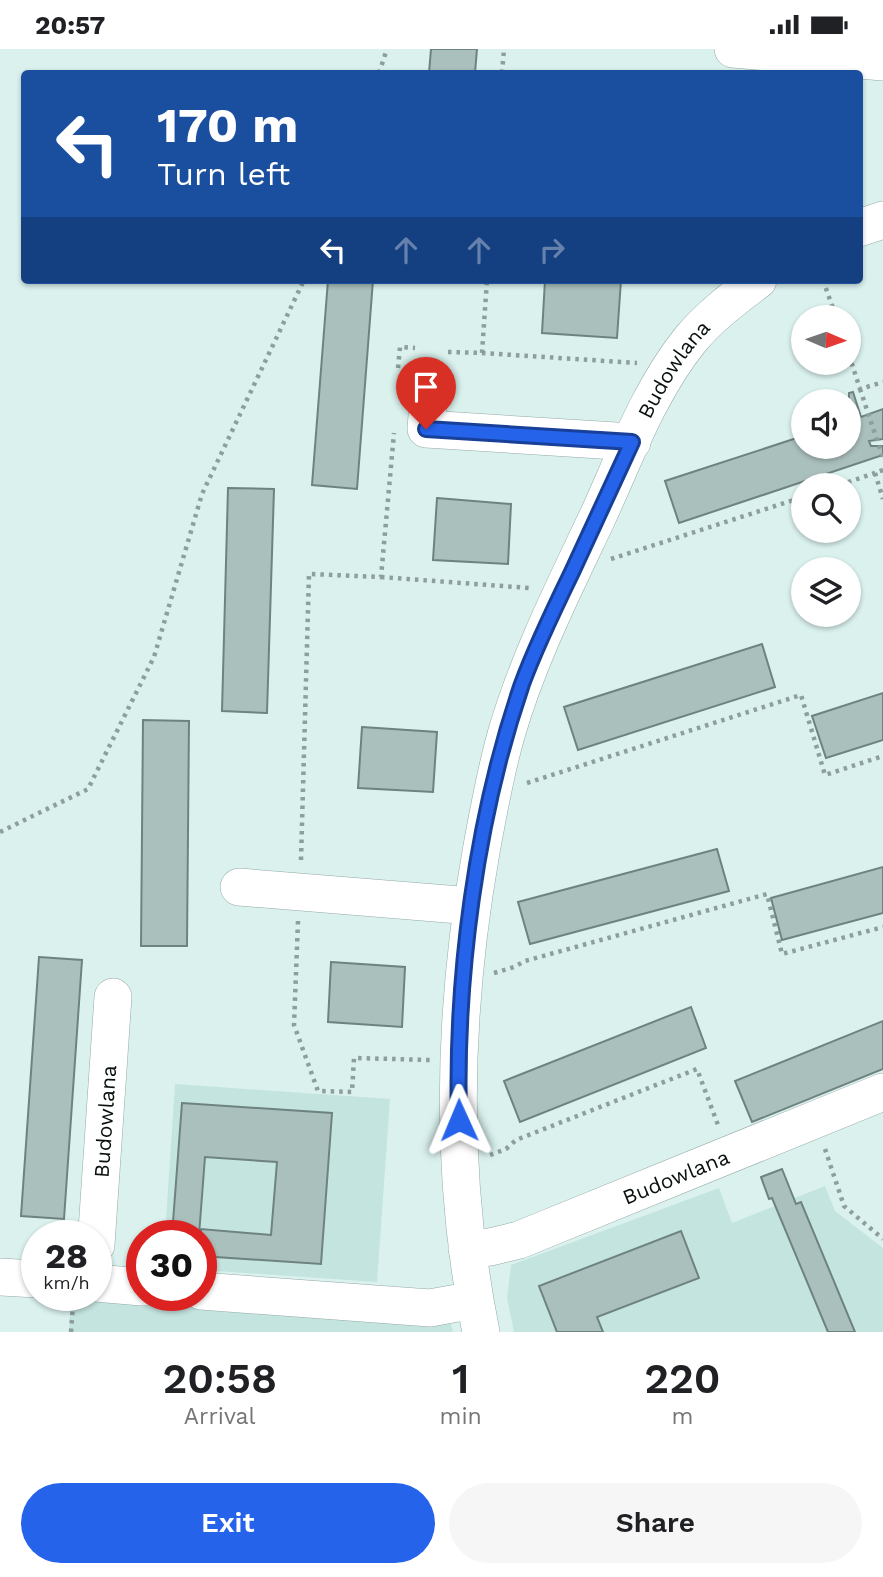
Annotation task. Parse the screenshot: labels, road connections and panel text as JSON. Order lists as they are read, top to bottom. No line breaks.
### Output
{"streets":{"street":["Budowlana"]},"north":"right","page":{"status":"20:57","turn":["170 m","Turn left"],"speed":"28 km/h","limit":"30","eta":["20:58","Arrival","1","min","220","m"],"buttons":["Exit","Share"]}}
